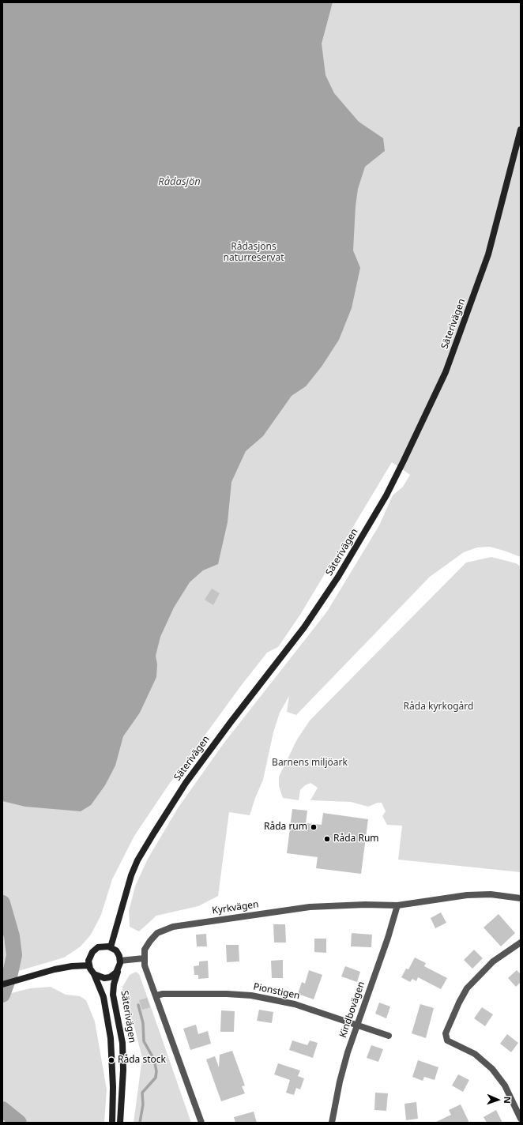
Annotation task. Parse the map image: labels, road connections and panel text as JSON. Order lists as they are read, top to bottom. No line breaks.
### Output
{"streets":{"street":["Säterivägen","Kyrkvägen","Pionstigen","Kindbovägen"]},"crossings":[["Kyrkvägen","Kindbovägen"],["Pionstigen","Kindbovägen"]],"water":["Rådasjön"],"parks":["Rådasjöns naturreservat","Råda kyrkogård","Barnens miljöark"],"places":["Råda rum","Råda Rum","Råda stock"],"north":"right"}
